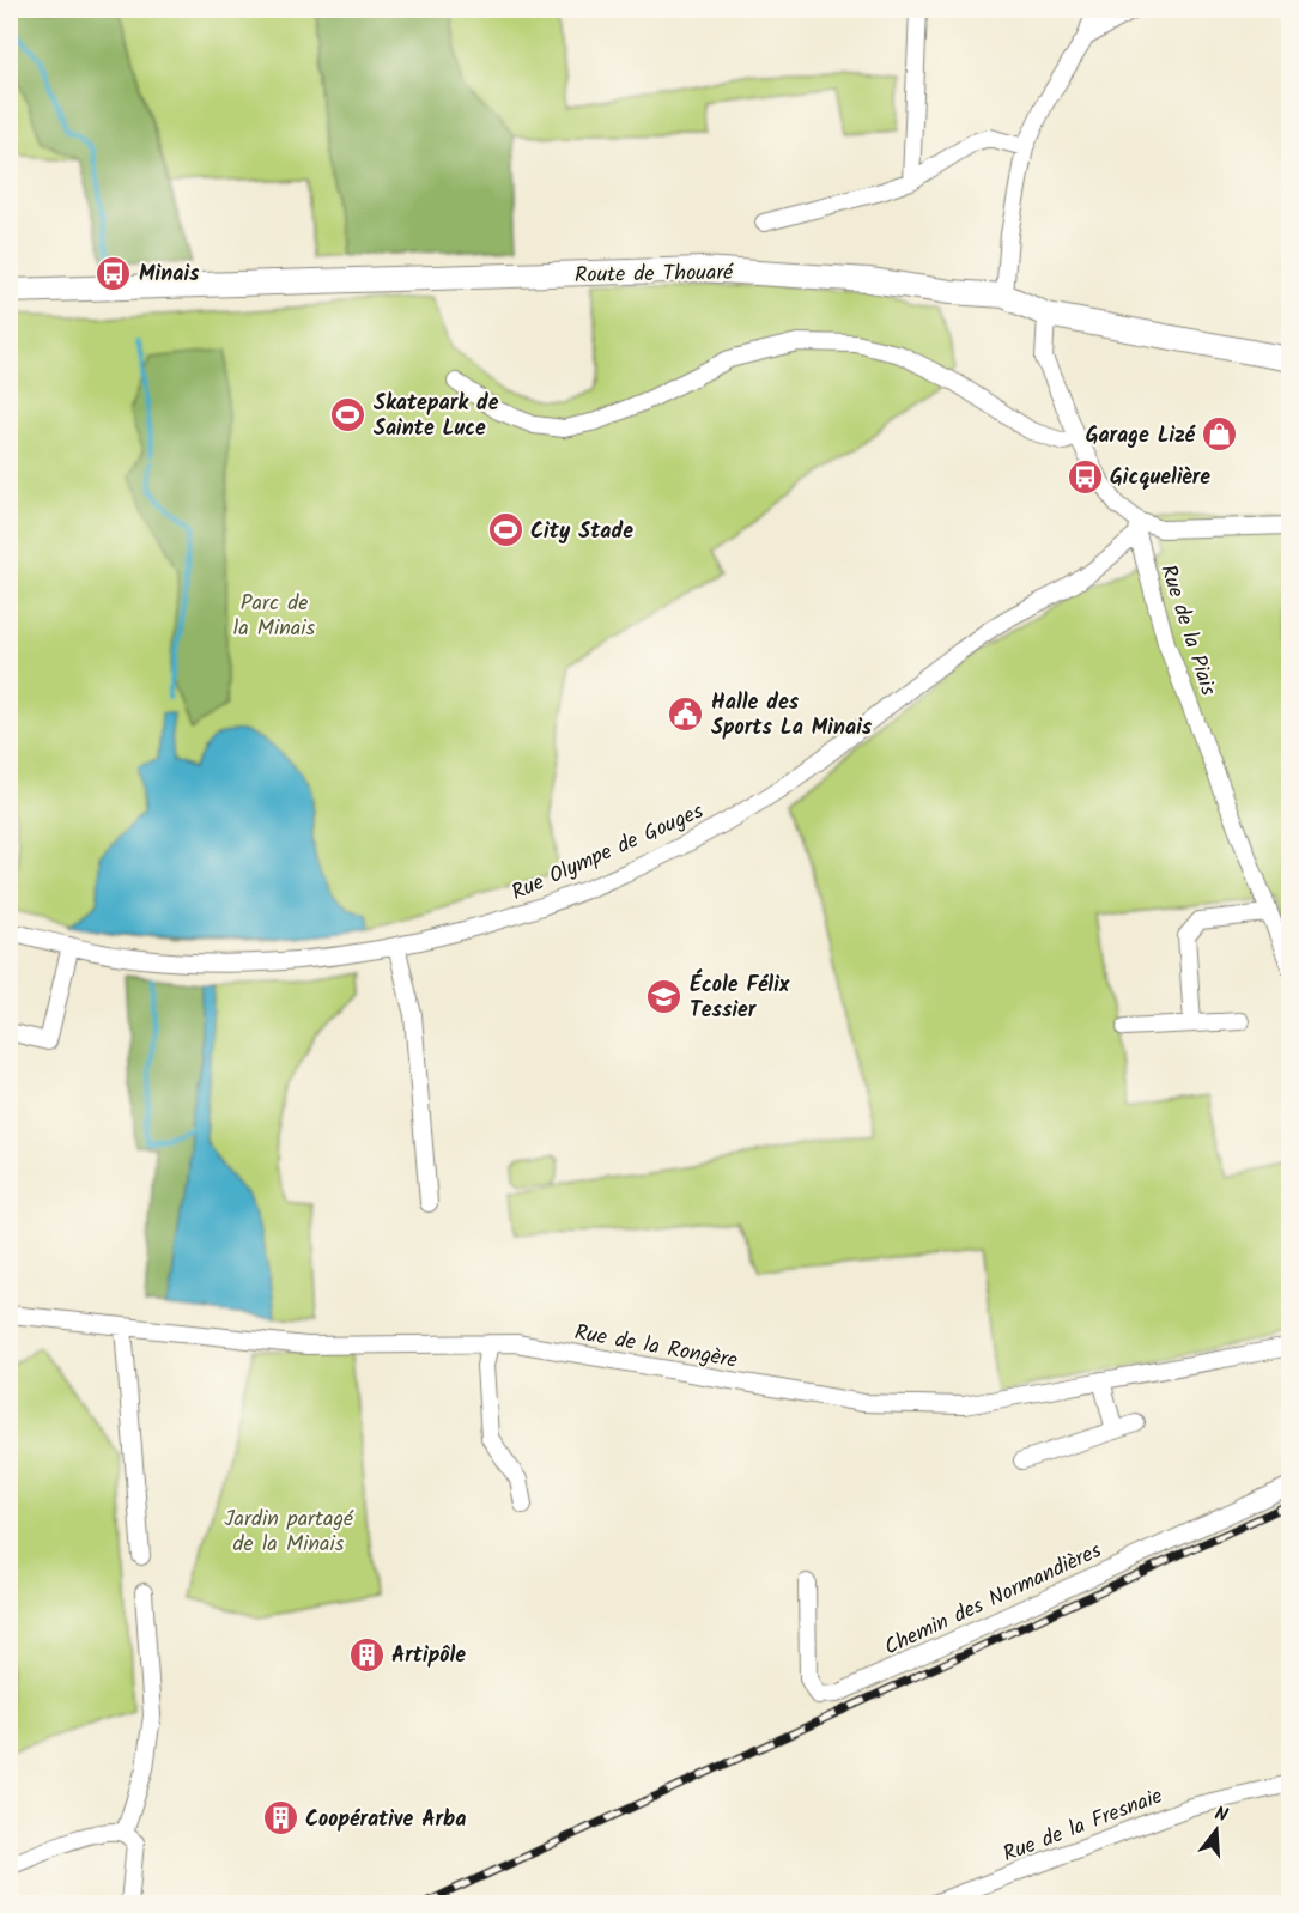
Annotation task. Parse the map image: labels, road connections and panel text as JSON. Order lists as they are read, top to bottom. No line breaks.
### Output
{"streets":{"street":["Route de Thouaré","Rue de la Piais","Rue Olympe de Gouges","Rue de la Rongère","Chemin des Normandières","Rue de la Fresnaie"]},"crossings":[["Rue de la Piais","Rue Olympe de Gouges"]],"parks":["Parc de la Minais","Jardin partagé de la Minais"],"places":{"bus stop":["Minais","Gicquelière"],"sports":["Skatepark de Sainte Luce","City Stade"],"shop":["Garage Lizé"],"public building":["Halle des Sports La Minais"],"school or university":["École Félix Tessier"],"building":["Artipôle","Coopérative Arba"]},"north":"top"}
